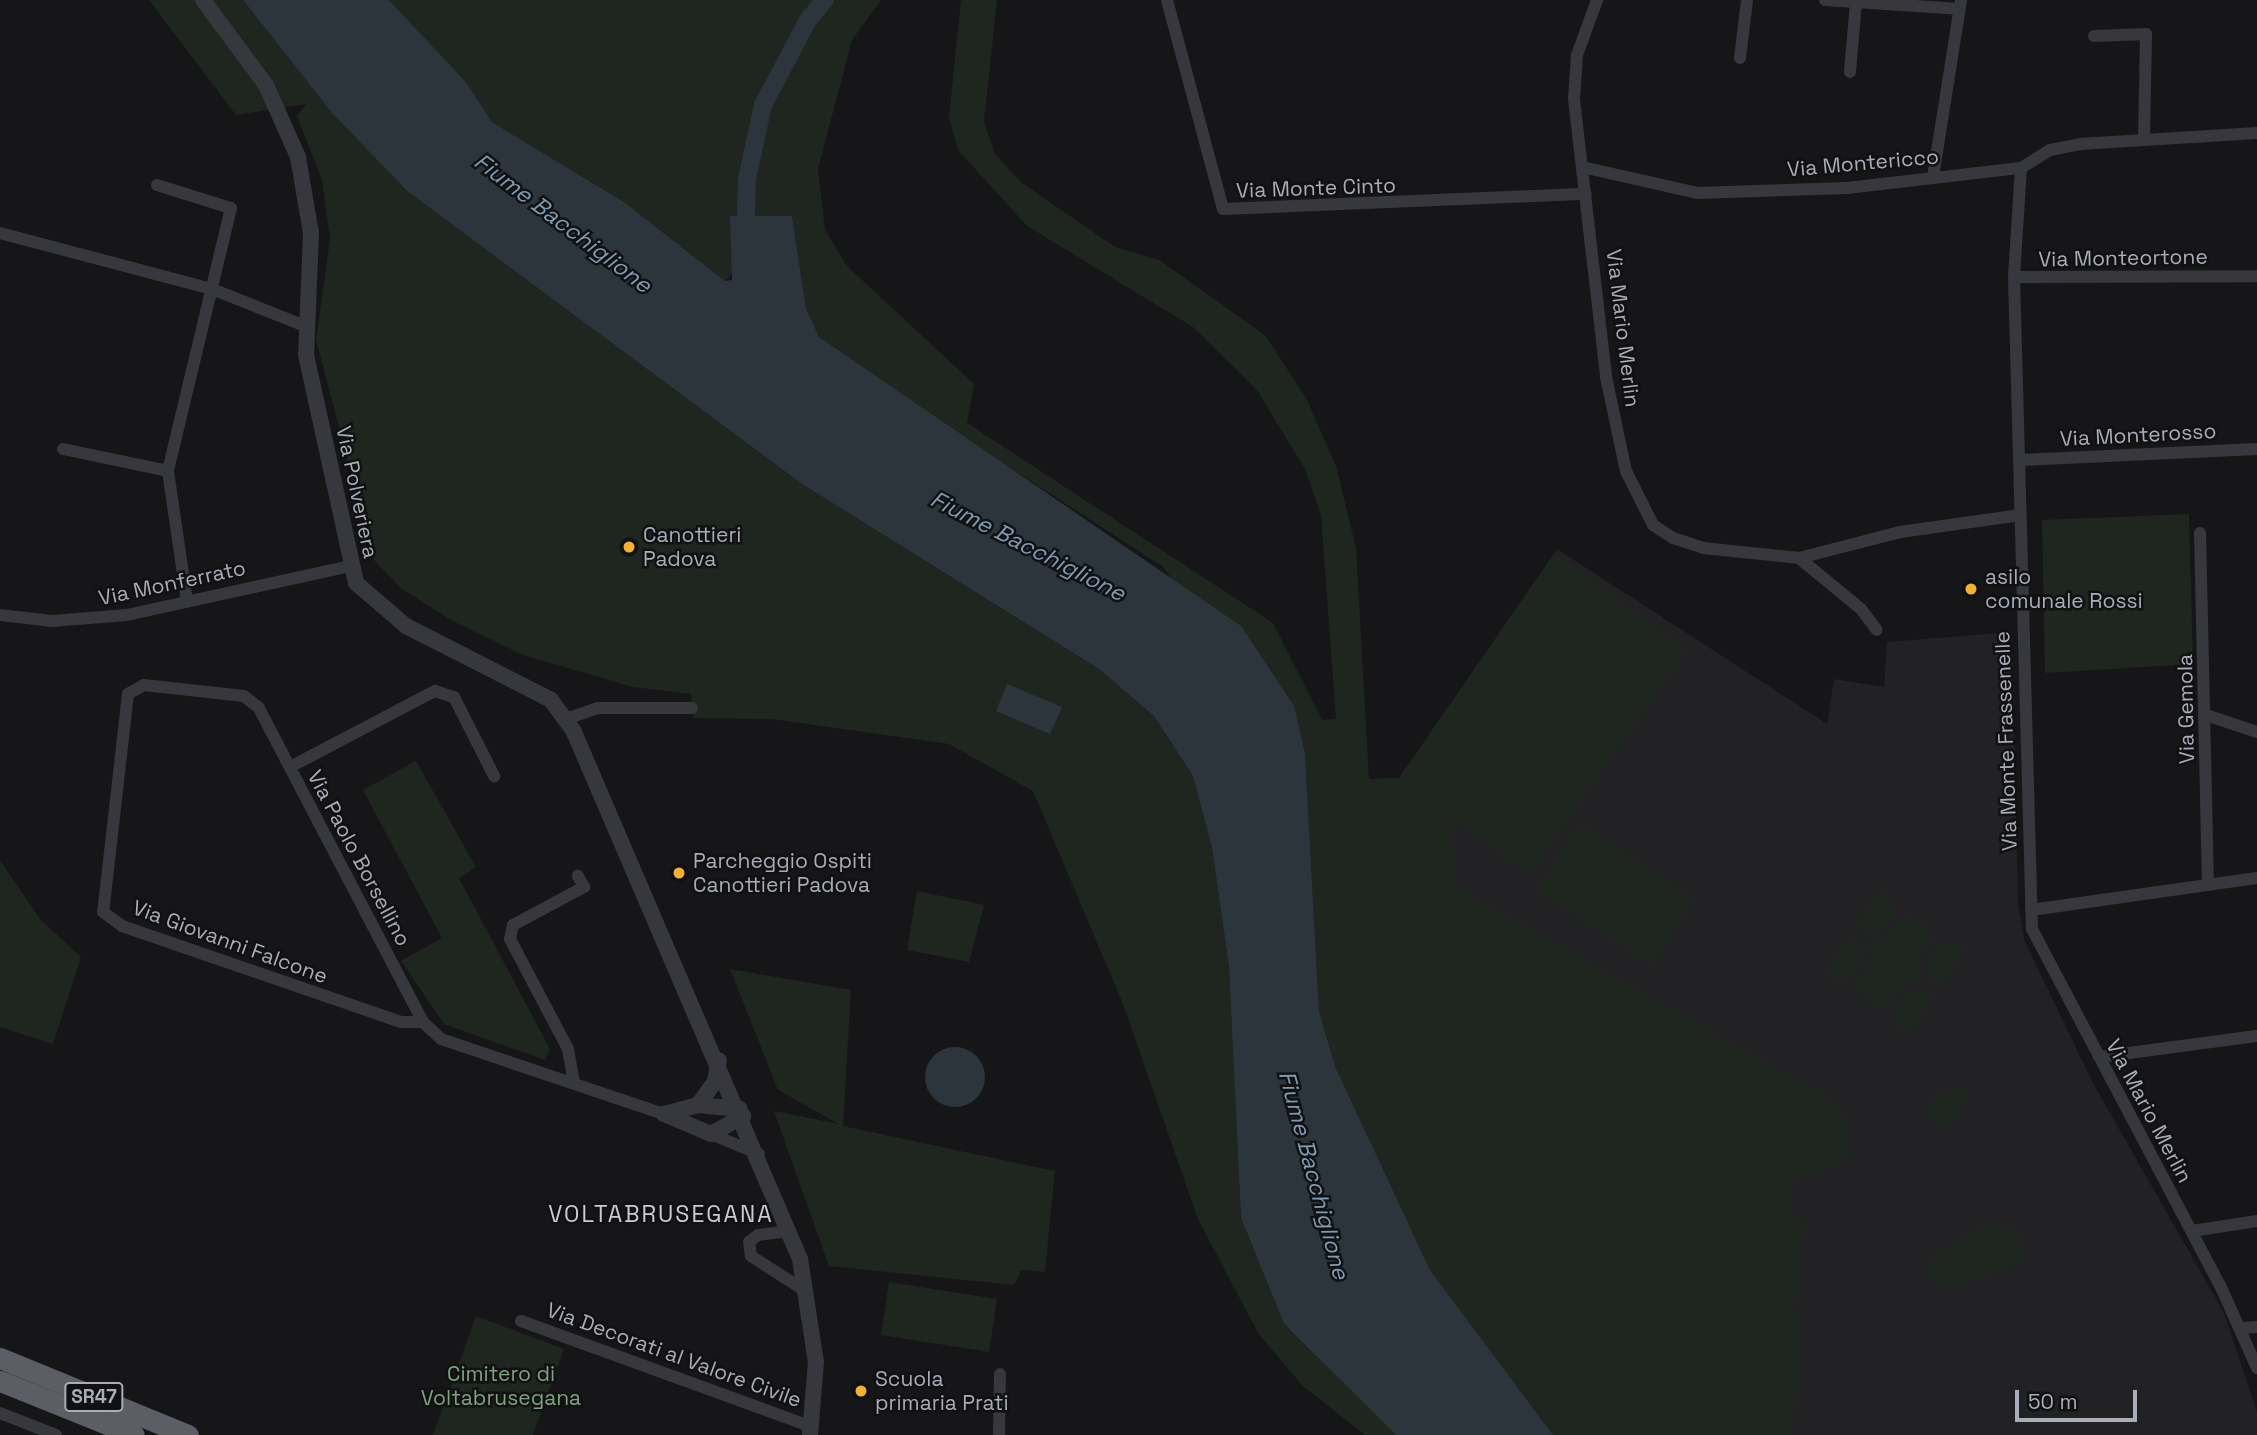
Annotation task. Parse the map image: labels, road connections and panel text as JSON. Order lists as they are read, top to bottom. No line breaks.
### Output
{"streets":{"highway":["SR47"],"street":["Via Montericco","Via Monte Cinto","Via Monteortone","Via Mario Merlin","Via Monterosso","Via Polveriera","Via Monferrato","Via Gemola","Via Monte Frassenelle","Via Paolo Borsellino","Via Giovanni Falcone","Via Decorati al Valore Civile"]},"crossings":[["Via Montericco","Via Monteortone"],["Via Montericco","Via Mario Merlin"],["Via Monte Cinto","Via Mario Merlin"],["Via Monteortone","Via Monte Frassenelle"],["Via Mario Merlin","Via Monte Frassenelle"],["Via Monterosso","Via Monte Frassenelle"],["Via Polveriera","Via Monferrato"],["Via Polveriera","Via Decorati al Valore Civile"],["Via Paolo Borsellino","Via Giovanni Falcone"]],"districts":["VOLTABRUSEGANA"],"water":["Fiume Bacchiglione"],"parks":["Cimitero di Voltabrusegana"],"places":["Canottieri Padova","asilo comunale Rossi","Parcheggio Ospiti Canottieri Padova","Scuola primaria Prati"],"scale_bar":"50 m"}
